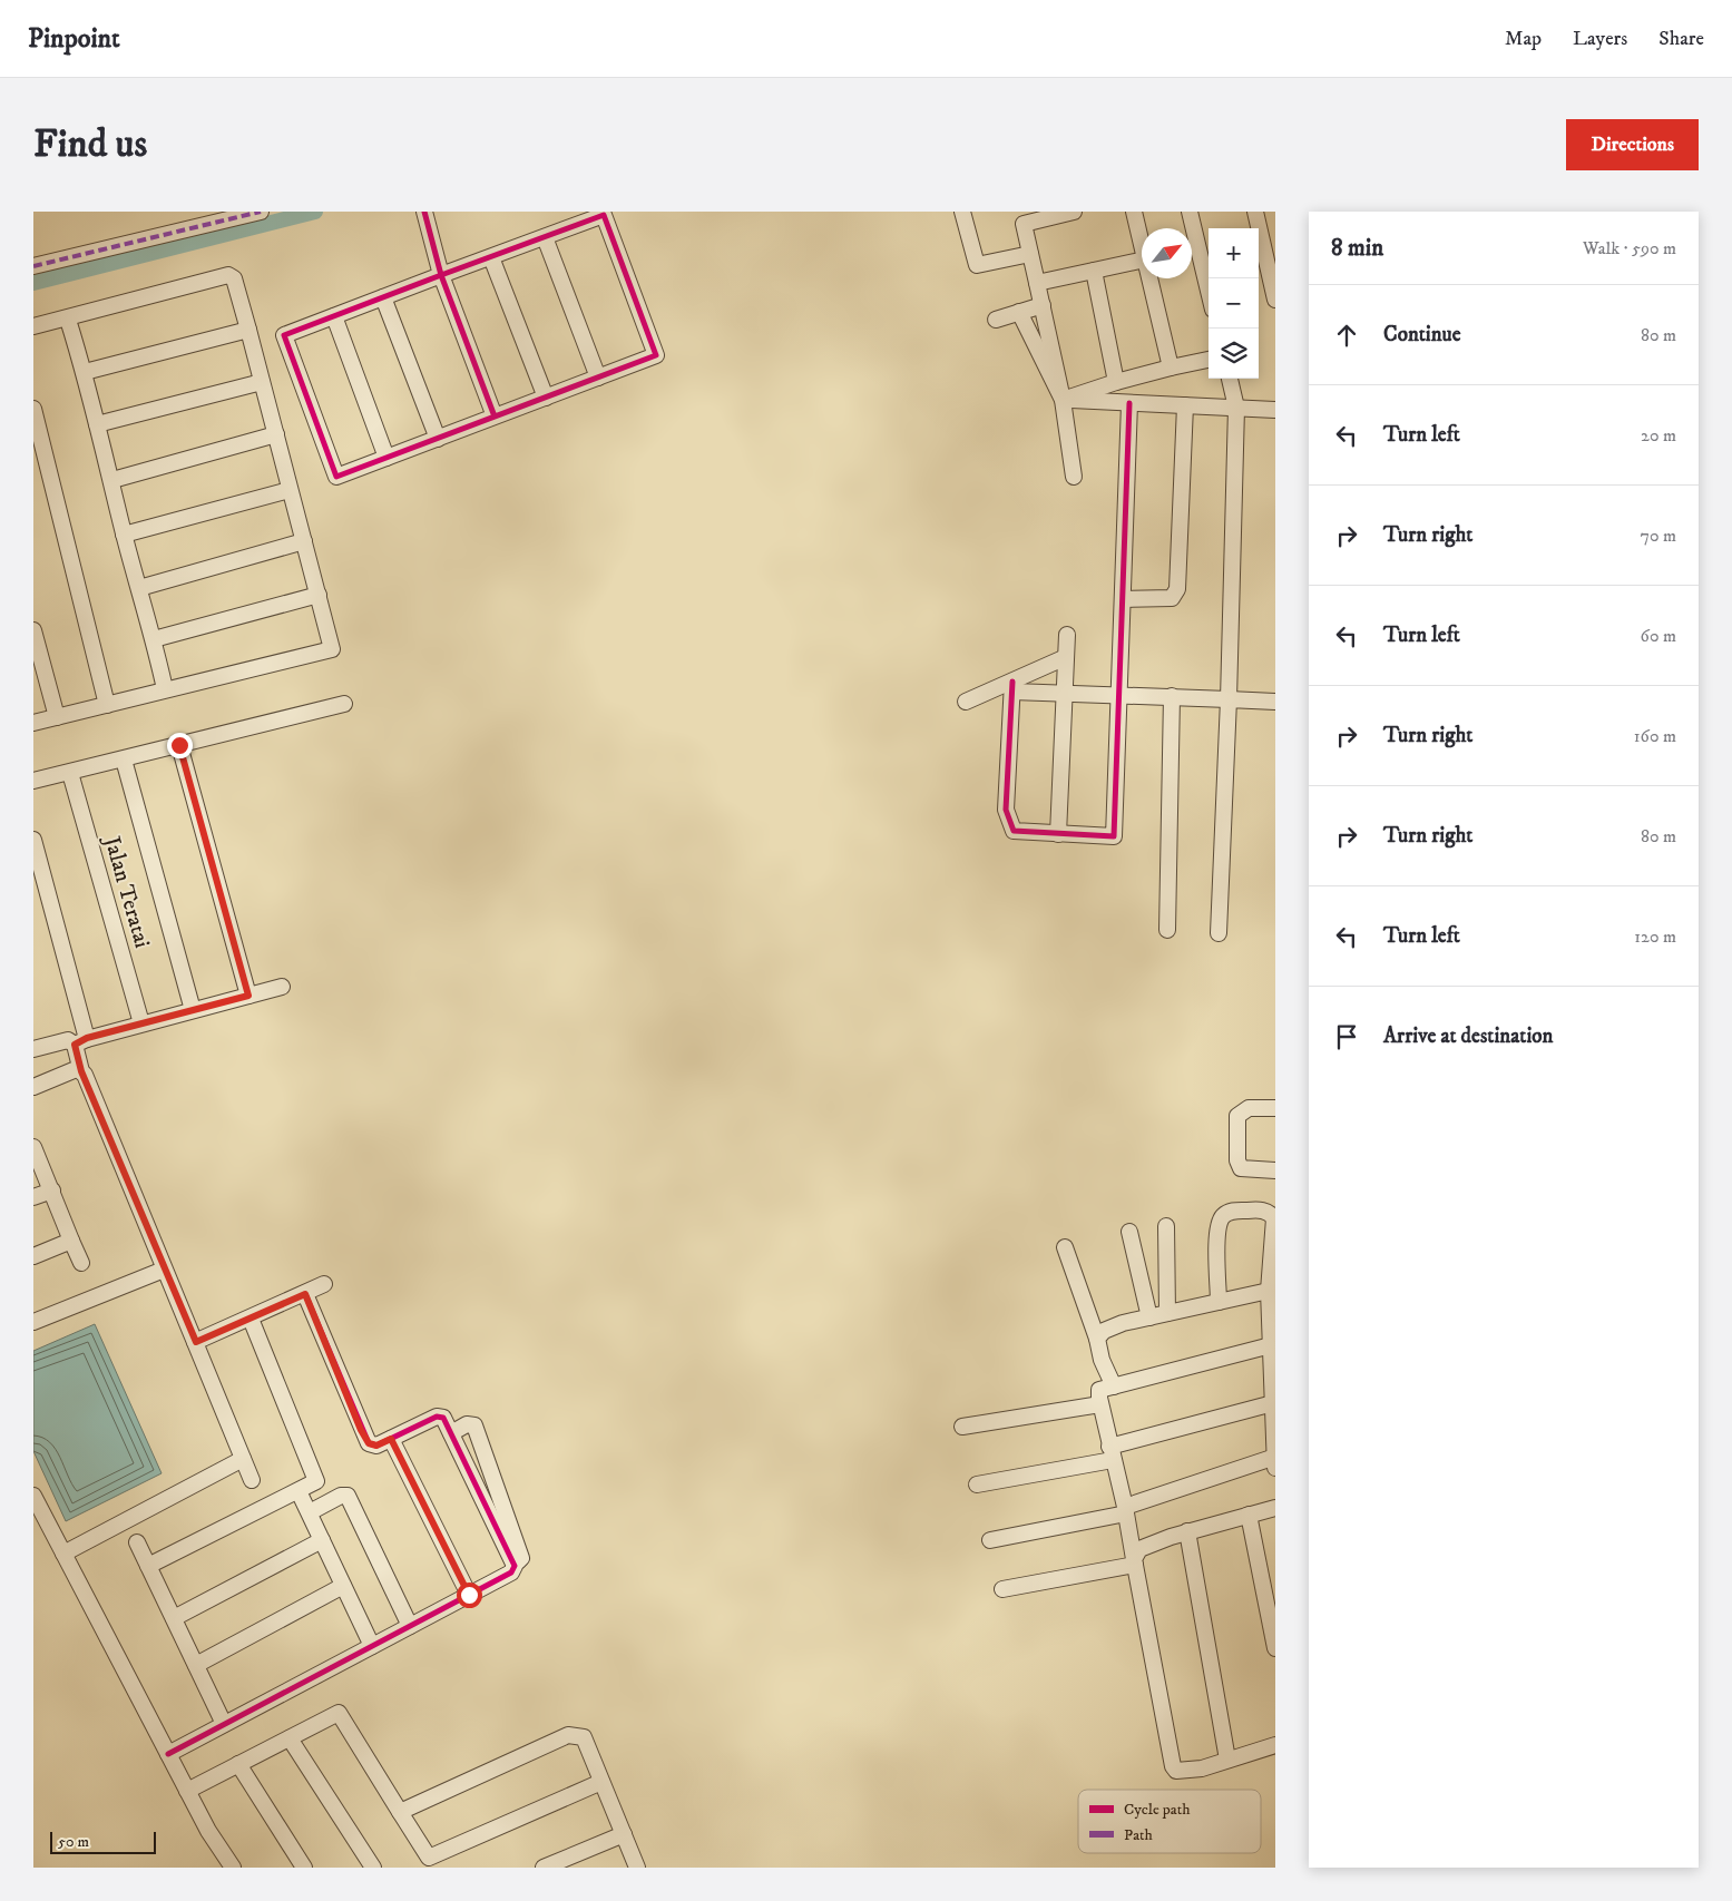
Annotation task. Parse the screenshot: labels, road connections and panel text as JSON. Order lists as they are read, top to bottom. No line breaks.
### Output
{"streets":{"street":["Jalan Teratai"]},"legend":["Cycle path","Path"],"scale_bar":"50 m","north":"top right","page":{"header":"Pinpoint","nav":["Map","Layers","Share"],"buttons":"Directions","title":"Find us","heading":["8 min","Walk · 590 m"],"map_buttons":["+","−"],"list":[["Continue","80 m"],["Turn left","20 m"],["Turn right","70 m"],["Turn left","60 m"],["Turn right","160 m"],["Turn right","80 m"],["Turn left","120 m"],"Arrive at destination"],"scale":"50 m"}}
